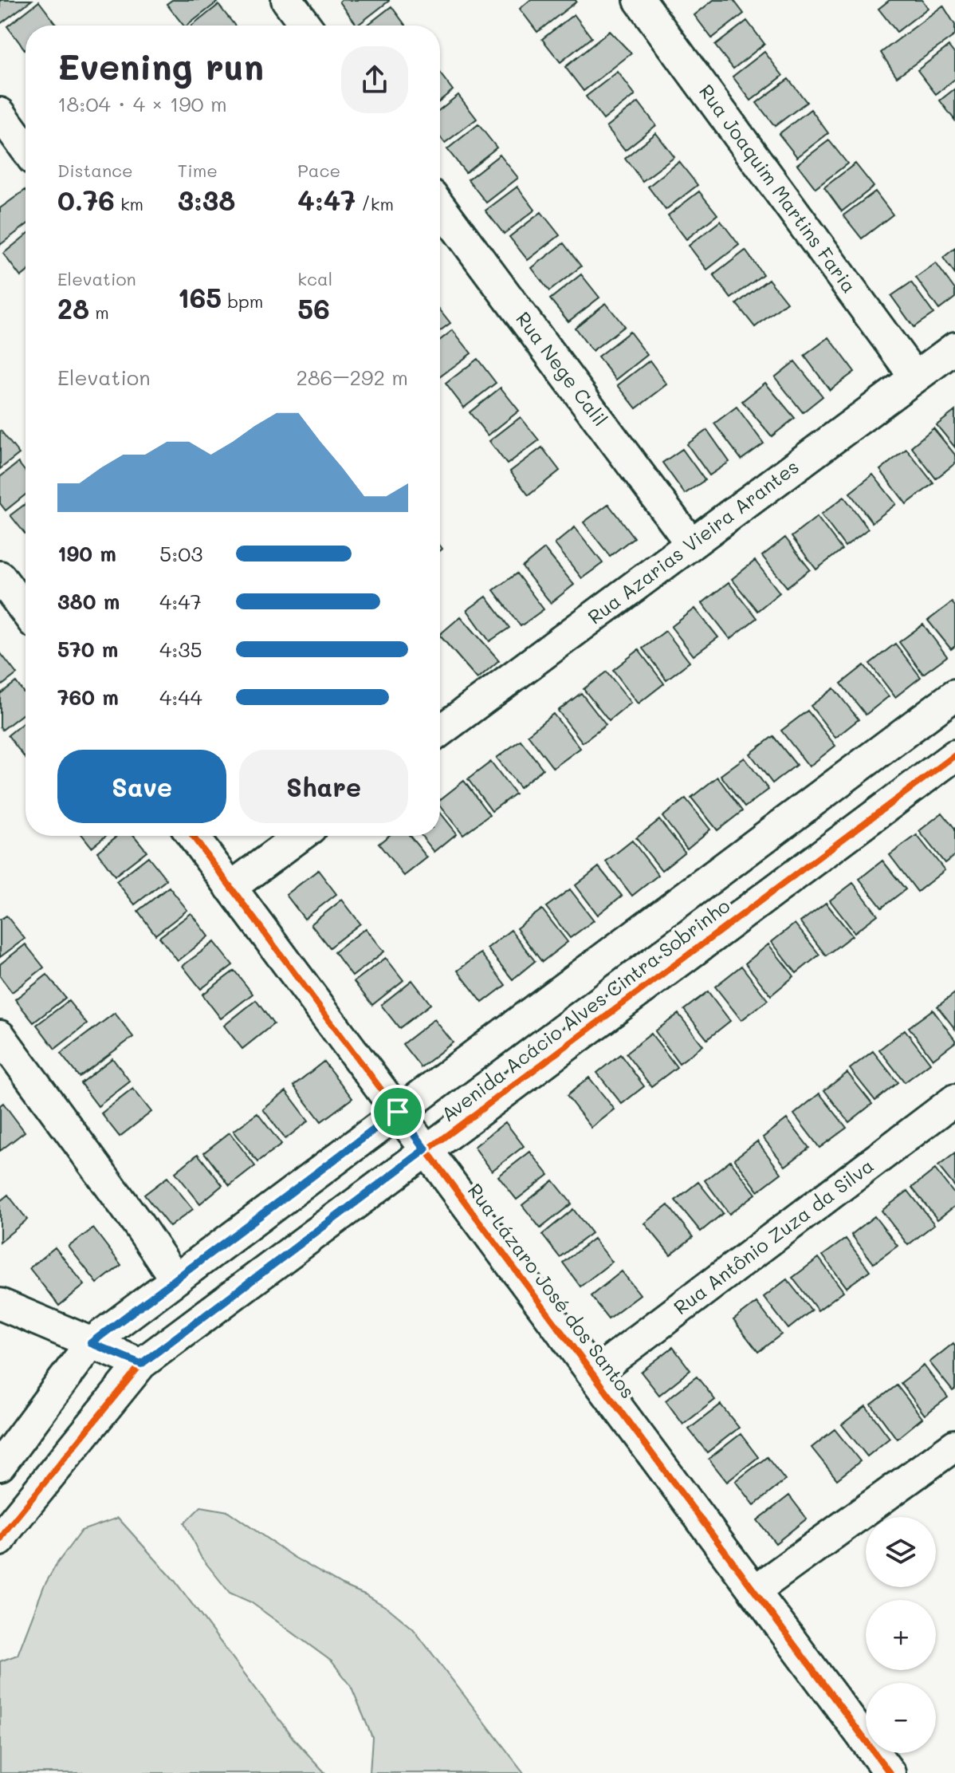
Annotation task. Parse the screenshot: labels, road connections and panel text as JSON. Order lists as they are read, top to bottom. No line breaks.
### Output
{"streets":{"street":["Rua Joaquim Martins Faria","Rua Nege Calil","Rua Azarias Vieira Arantes","Avenida Acácio Alves Cintra Sobrinho","Rua Antônio Zuza da Silva","Rua Lázaro José dos Santos"]},"crossings":[["Rua Joaquim Martins Faria","Rua Azarias Vieira Arantes"],["Rua Nege Calil","Rua Azarias Vieira Arantes"],["Avenida Acácio Alves Cintra Sobrinho","Rua Lázaro José dos Santos"],["Rua Antônio Zuza da Silva","Rua Lázaro José dos Santos"]],"page":{"heading":["Evening run","18:04 · 4 × 190 m"],"stats":[["Distance","0.76 km"],["Time","3:38"],["Pace","4:47 /km"],["Elevation","28 m"],["165 bpm"],["kcal","56"]],"chart":["Elevation","286–292 m"],"list":[{"name":"190 m","note":"5:03"},{"name":"380 m","note":"4:47"},{"name":"570 m","note":"4:35"},{"name":"760 m","note":"4:44"}],"buttons":["Save","Share"],"map_buttons":["+","−"]}}
